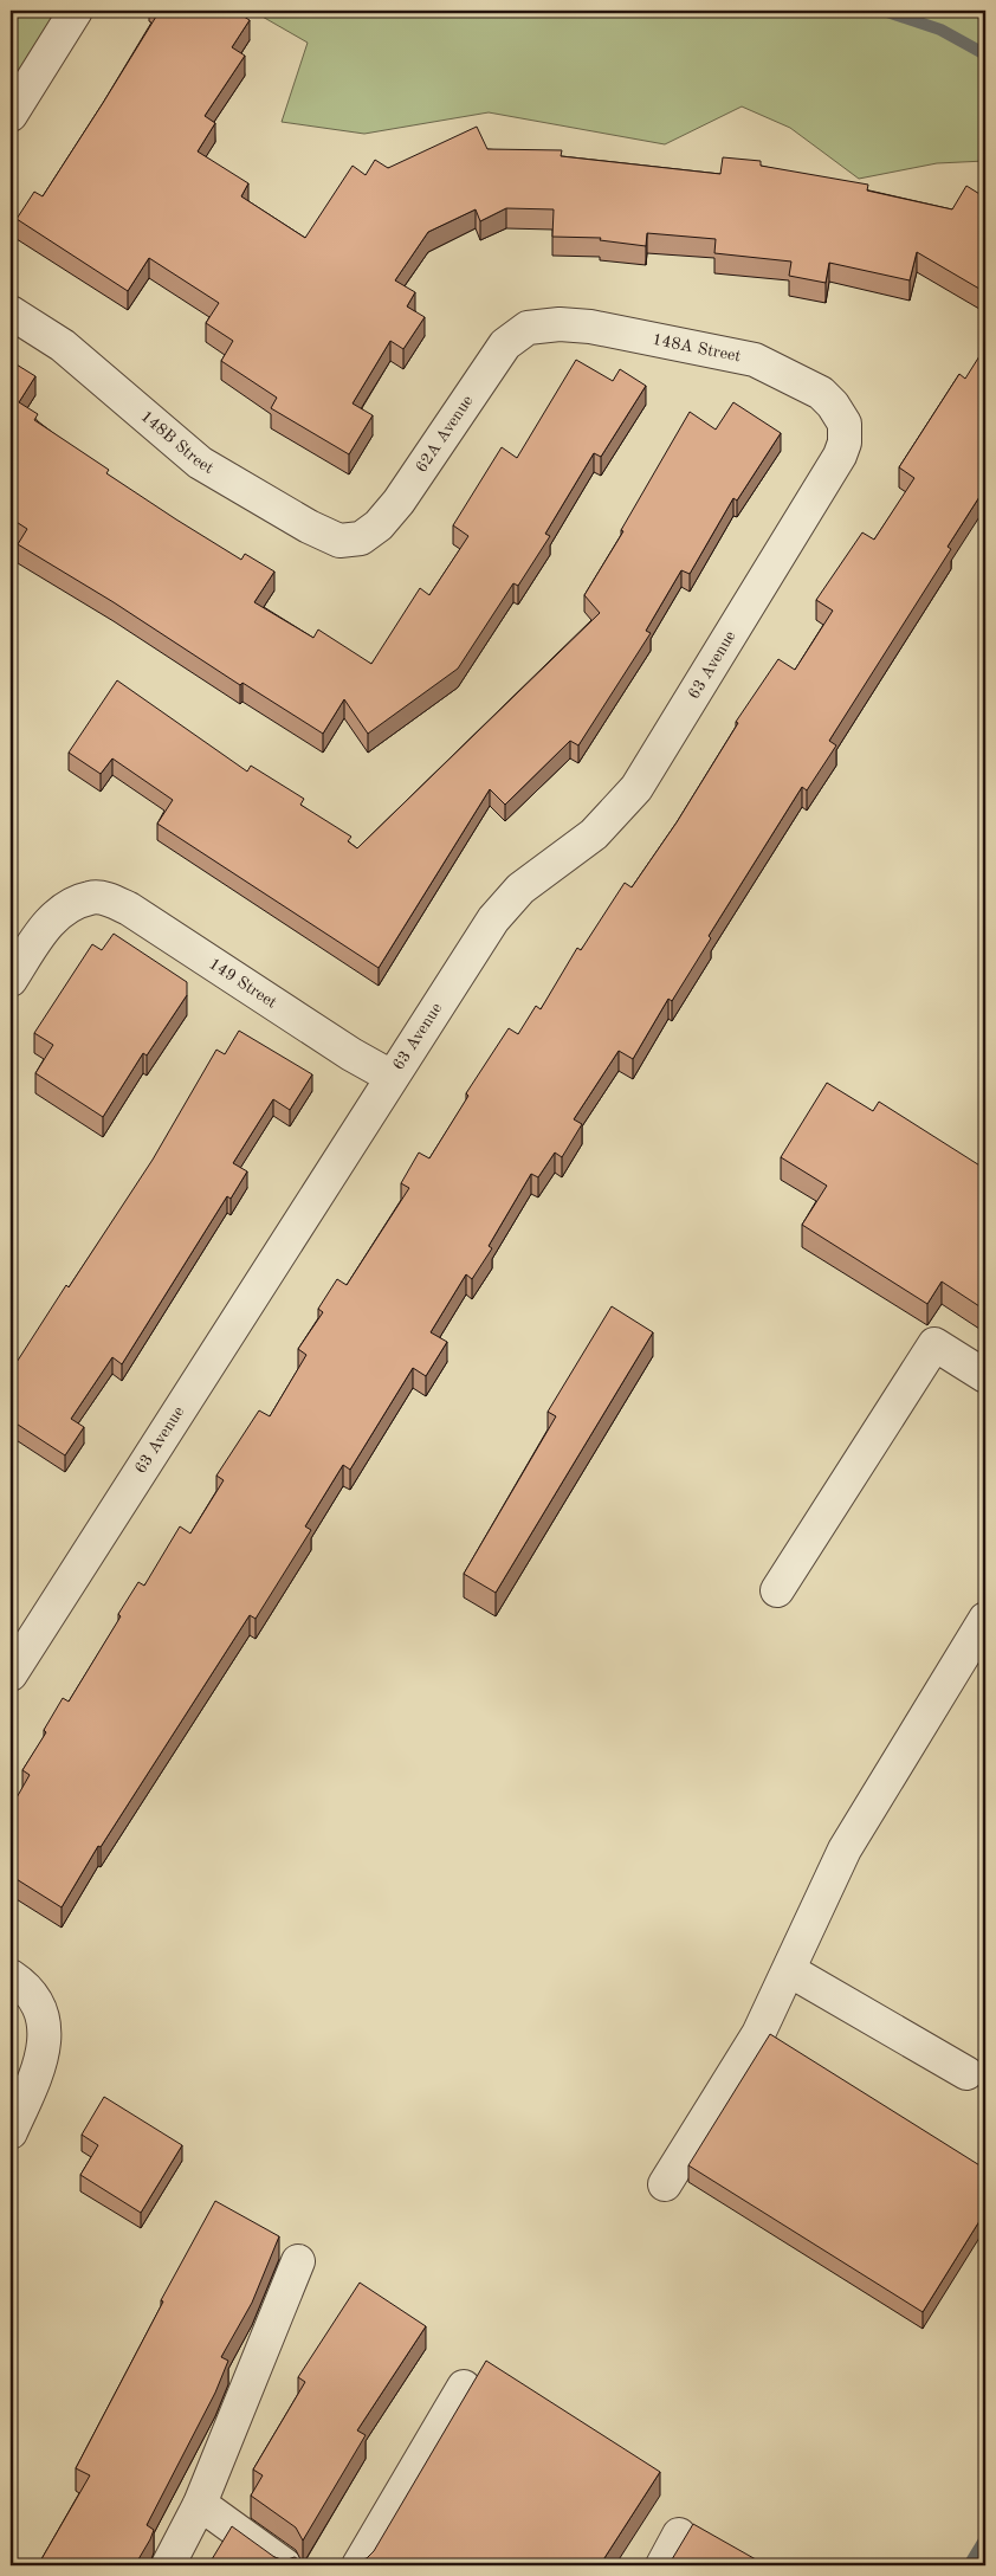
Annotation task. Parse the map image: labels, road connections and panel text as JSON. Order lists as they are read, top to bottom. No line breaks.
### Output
{"streets":{"street":["148A Street","62A Avenue","148B Street","63 Avenue","149 Street"]},"crossings":[["148A Street","62A Avenue"],["148A Street","63 Avenue"],["62A Avenue","148B Street"],["63 Avenue","149 Street"]]}
